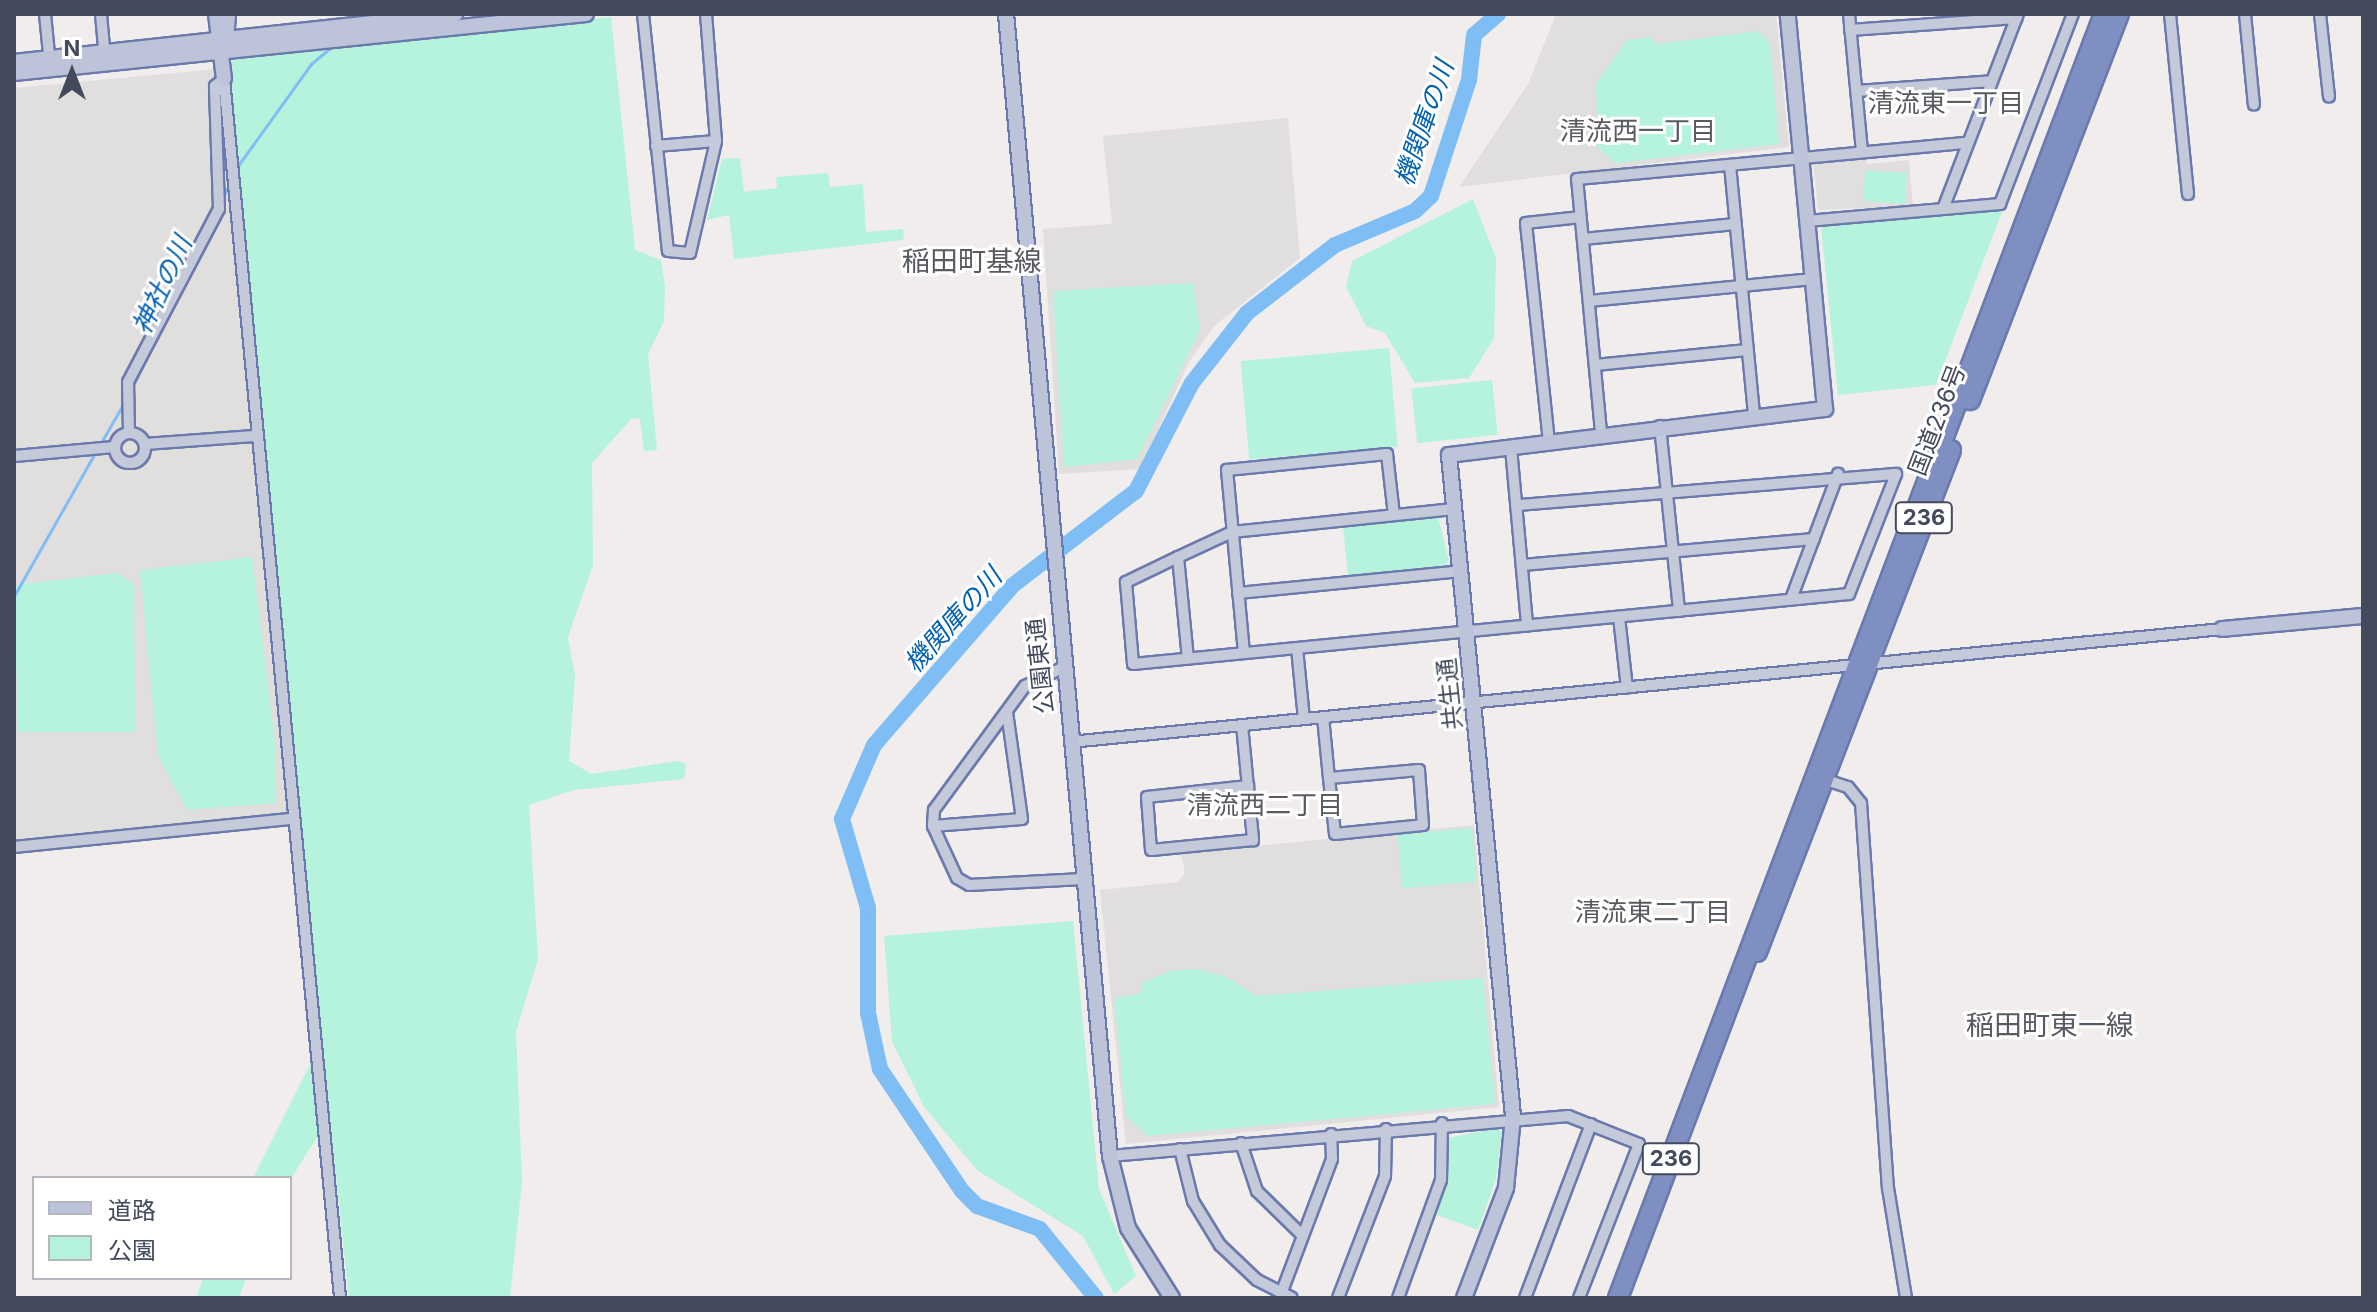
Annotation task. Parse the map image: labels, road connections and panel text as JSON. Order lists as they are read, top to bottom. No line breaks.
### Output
{"streets":{"highway":["国道236号","236"],"street":["公園東通","共生通"]},"districts":["清流東一丁目","清流西一丁目","稲田町基線","清流西二丁目","清流東二丁目","稲田町東一線"],"water":["機関庫の川","神社の川"],"legend":["道路","公園"],"north":"top"}
